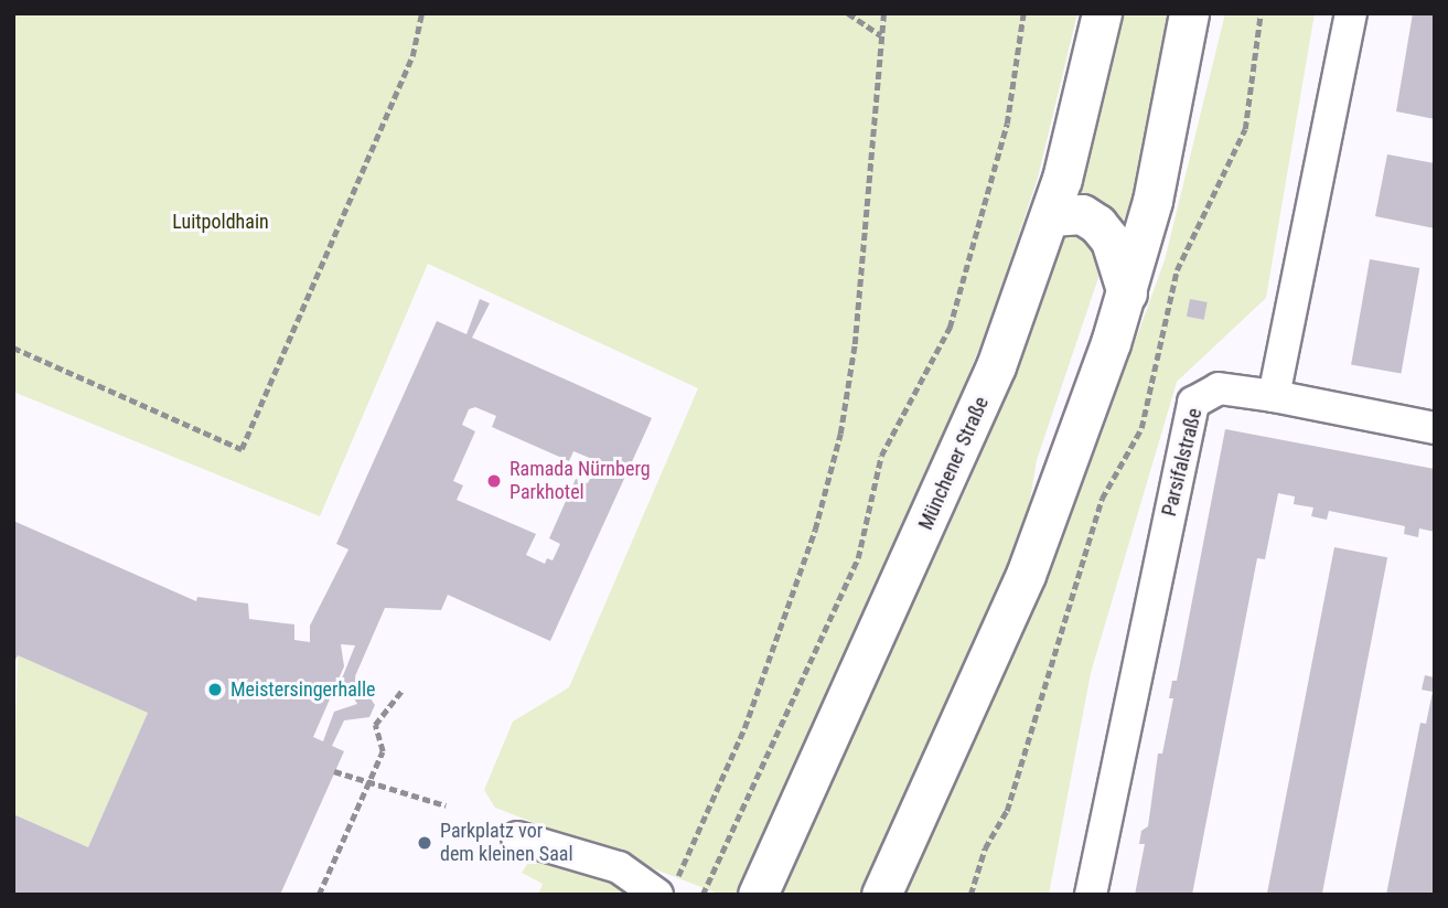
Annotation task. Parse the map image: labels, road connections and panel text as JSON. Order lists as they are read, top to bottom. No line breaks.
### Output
{"streets":{"main road":["Münchener Straße"],"street":["Parsifalstraße"]},"parks":["Luitpoldhain"],"places":["Ramada Nürnberg Parkhotel","Meistersingerhalle","Parkplatz vor dem kleinen Saal"]}
